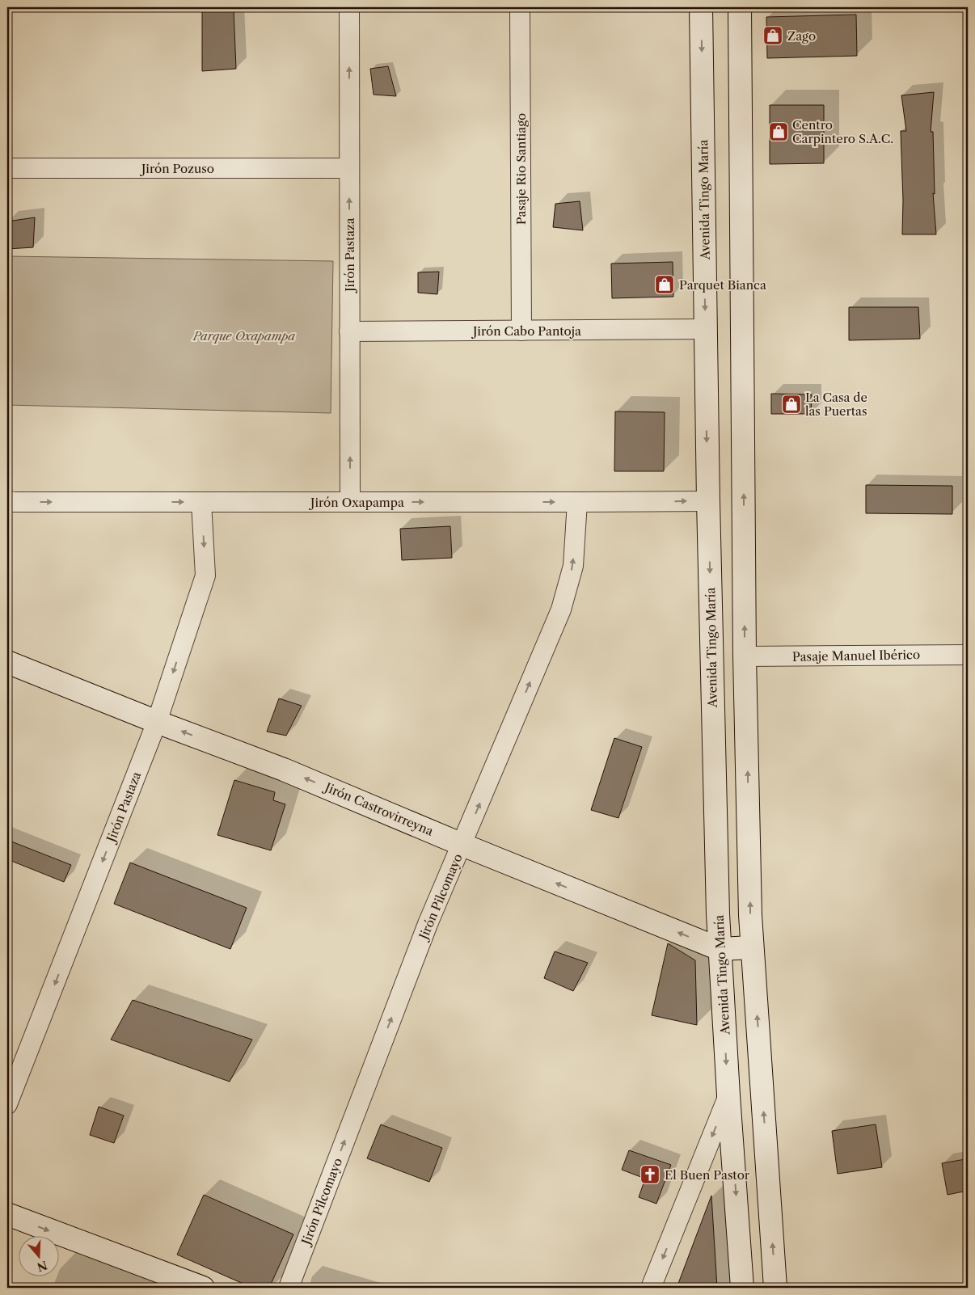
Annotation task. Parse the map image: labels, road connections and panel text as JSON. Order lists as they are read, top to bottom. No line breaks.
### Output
{"streets":{"main road":["Avenida Tingo María","Jirón Castrovirreyna"],"street":["Jirón Pozuso","Pasaje Rio Santiago","Jirón Pastaza","Jirón Cabo Pantoja","Jirón Oxapampa","Pasaje Manuel Ibérico","Jirón Pilcomayo"]},"crossings":[["Jirón Pozuso","Jirón Pastaza"],["Pasaje Rio Santiago","Jirón Cabo Pantoja"],["Avenida Tingo María","Jirón Cabo Pantoja"],["Avenida Tingo María","Jirón Oxapampa"],["Avenida Tingo María","Jirón Castrovirreyna"],["Jirón Pastaza","Jirón Cabo Pantoja"],["Jirón Pastaza","Jirón Oxapampa"],["Jirón Pastaza","Jirón Castrovirreyna"],["Jirón Oxapampa","Jirón Pilcomayo"],["Jirón Castrovirreyna","Jirón Pilcomayo"]],"one_way":["Jirón Oxapampa","Jirón Castrovirreyna","Jirón Pilcomayo"],"parks":["Parque Oxapampa"],"places":{"shop":["Zago","Centro Carpintero S.A.C.","Parquet Bianca","La Casa de las Puertas"],"church":["El Buen Pastor"]},"north":"bottom"}
